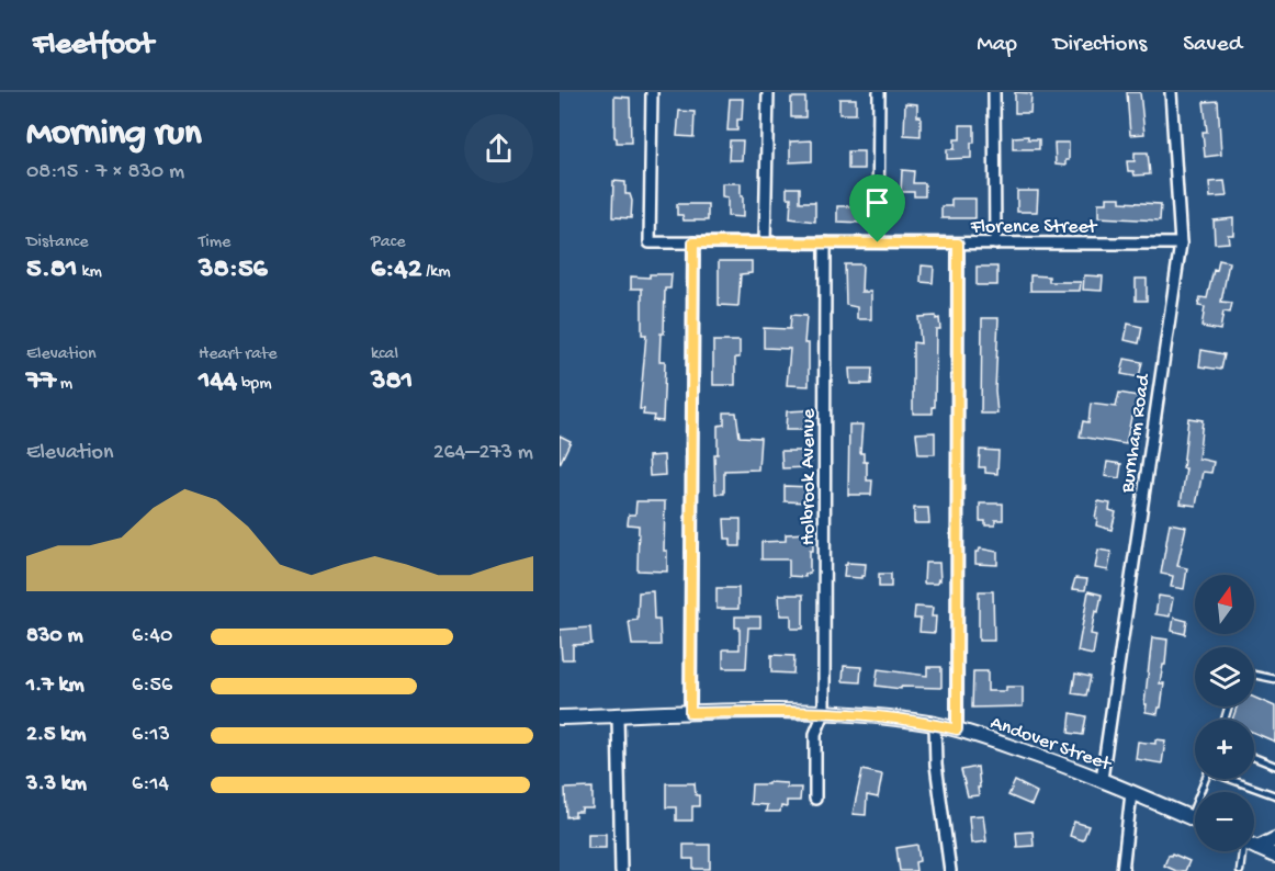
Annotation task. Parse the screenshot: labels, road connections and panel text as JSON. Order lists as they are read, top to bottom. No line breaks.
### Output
{"streets":{"main road":["Andover Street"],"street":["Florence Street","Burnham Road","Holbrook Avenue"]},"crossings":[["Florence Street","Burnham Road"],["Florence Street","Holbrook Avenue"],["Burnham Road","Andover Street"],["Holbrook Avenue","Andover Street"]],"north":"top","page":{"header":"Fleetfoot","nav":["Map","Directions","Saved"],"heading":["Morning run","08:15 · 7 × 830 m"],"stats":[["Distance","5.81 km"],["Time","38:56"],["Pace","6:42 /km"],["Elevation","77 m"],["Heart rate","144 bpm"],["kcal","381"]],"chart":["Elevation","264–273 m"],"map_buttons":["+","−"],"list":[{"name":"830 m","note":"6:40"},{"name":"1.7 km","note":"6:56"},{"name":"2.5 km","note":"6:13"},{"name":"3.3 km","note":"6:14"}]}}
